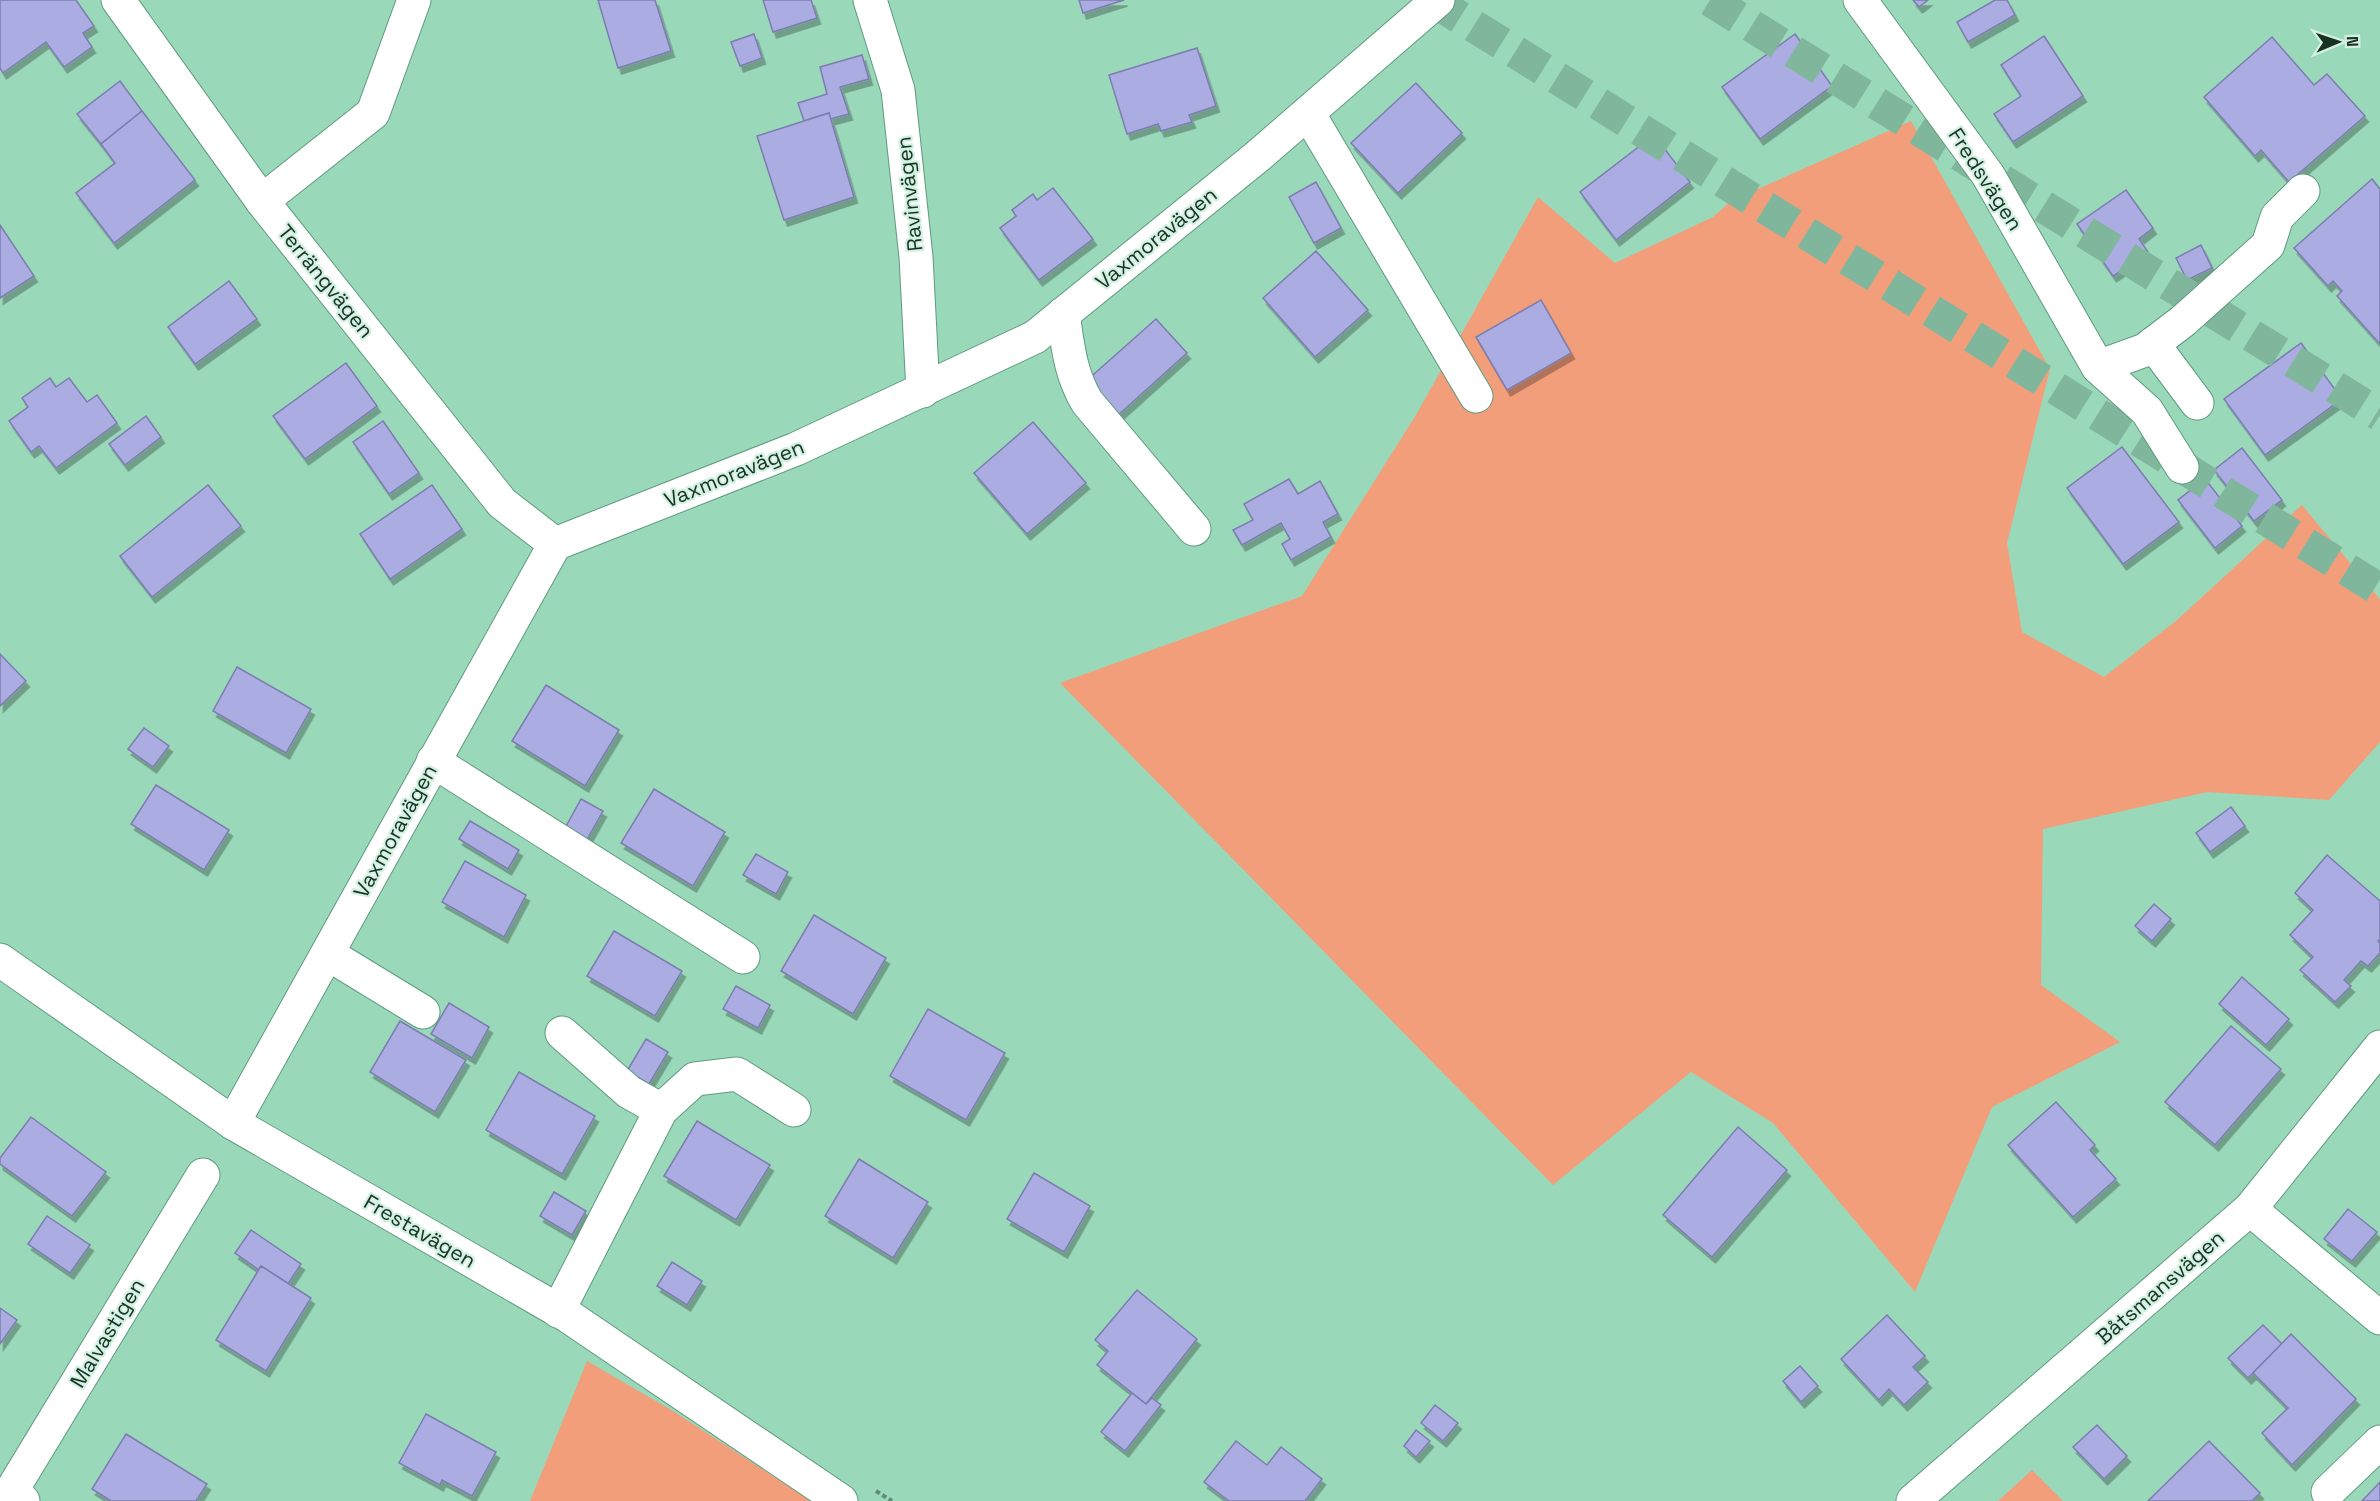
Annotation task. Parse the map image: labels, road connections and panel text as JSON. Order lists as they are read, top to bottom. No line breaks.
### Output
{"streets":{"street":["Fredsvägen","Ravinvägen","Vaxmoravägen","Terrängvägen","Frestavägen","Båtsmansvägen","Malvastigen"]},"crossings":[["Ravinvägen","Vaxmoravägen"],["Vaxmoravägen","Terrängvägen"],["Vaxmoravägen","Frestavägen"]],"north":"right"}
